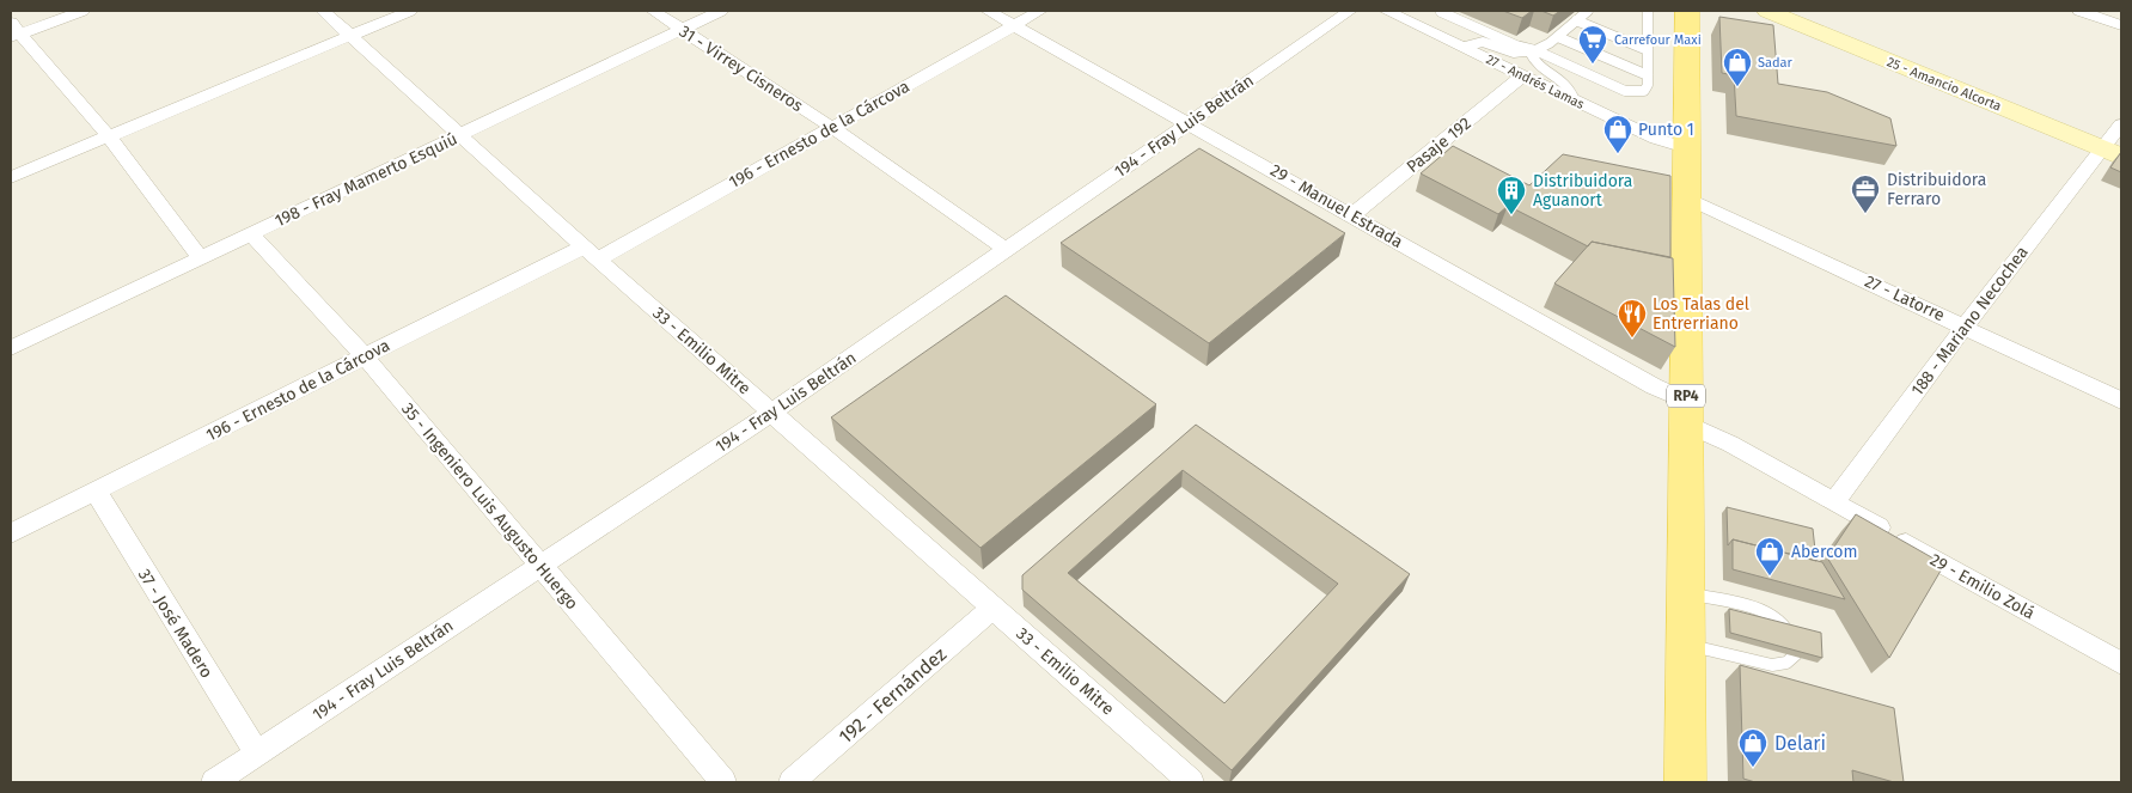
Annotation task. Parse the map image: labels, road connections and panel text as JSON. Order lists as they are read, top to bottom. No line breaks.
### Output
{"streets":{"main road":["25 - Amancio Alcorta","RP4"],"street":["31 - Virrey Cisneros","27 - Andrés Lamas","194 - Fray Luis Beltrán","196 - Ernesto de la Cárcova","Pasaje 192","198 - Fray Mamerto Esquiú","29 - Manuel Estrada","27 - Latorre","188 - Mariano Necochea","33 - Emilio Mitre","35 - Ingeniero Luis Augusto Huergo","29 - Emilio Zolá","37 - José Madero","192 - Fernández"]},"crossings":[["31 - Virrey Cisneros","194 - Fray Luis Beltrán"],["31 - Virrey Cisneros","196 - Ernesto de la Cárcova"],["31 - Virrey Cisneros","198 - Fray Mamerto Esquiú"],["27 - Andrés Lamas","Pasaje 192"],["27 - Andrés Lamas","RP4"],["25 - Amancio Alcorta","188 - Mariano Necochea"],["194 - Fray Luis Beltrán","29 - Manuel Estrada"],["194 - Fray Luis Beltrán","33 - Emilio Mitre"],["194 - Fray Luis Beltrán","35 - Ingeniero Luis Augusto Huergo"],["194 - Fray Luis Beltrán","37 - José Madero"],["196 - Ernesto de la Cárcova","29 - Manuel Estrada"],["196 - Ernesto de la Cárcova","33 - Emilio Mitre"],["196 - Ernesto de la Cárcova","35 - Ingeniero Luis Augusto Huergo"],["196 - Ernesto de la Cárcova","37 - José Madero"],["Pasaje 192","29 - Manuel Estrada"],["198 - Fray Mamerto Esquiú","33 - Emilio Mitre"],["198 - Fray Mamerto Esquiú","35 - Ingeniero Luis Augusto Huergo"],["29 - Manuel Estrada","RP4"],["29 - Manuel Estrada","29 - Emilio Zolá"],["27 - Latorre","188 - Mariano Necochea"],["27 - Latorre","RP4"],["188 - Mariano Necochea","29 - Emilio Zolá"],["33 - Emilio Mitre","192 - Fernández"],["RP4","29 - Emilio Zolá"]],"places":{"supermarket":["Carrefour Maxi"],"shop":["Sadar","Punto 1","Abercom","Delari"],"office":["Distribuidora Ferraro"],"building":["Distribuidora Aguanort"],"restaurant":["Los Talas del Entrerriano"]}}
